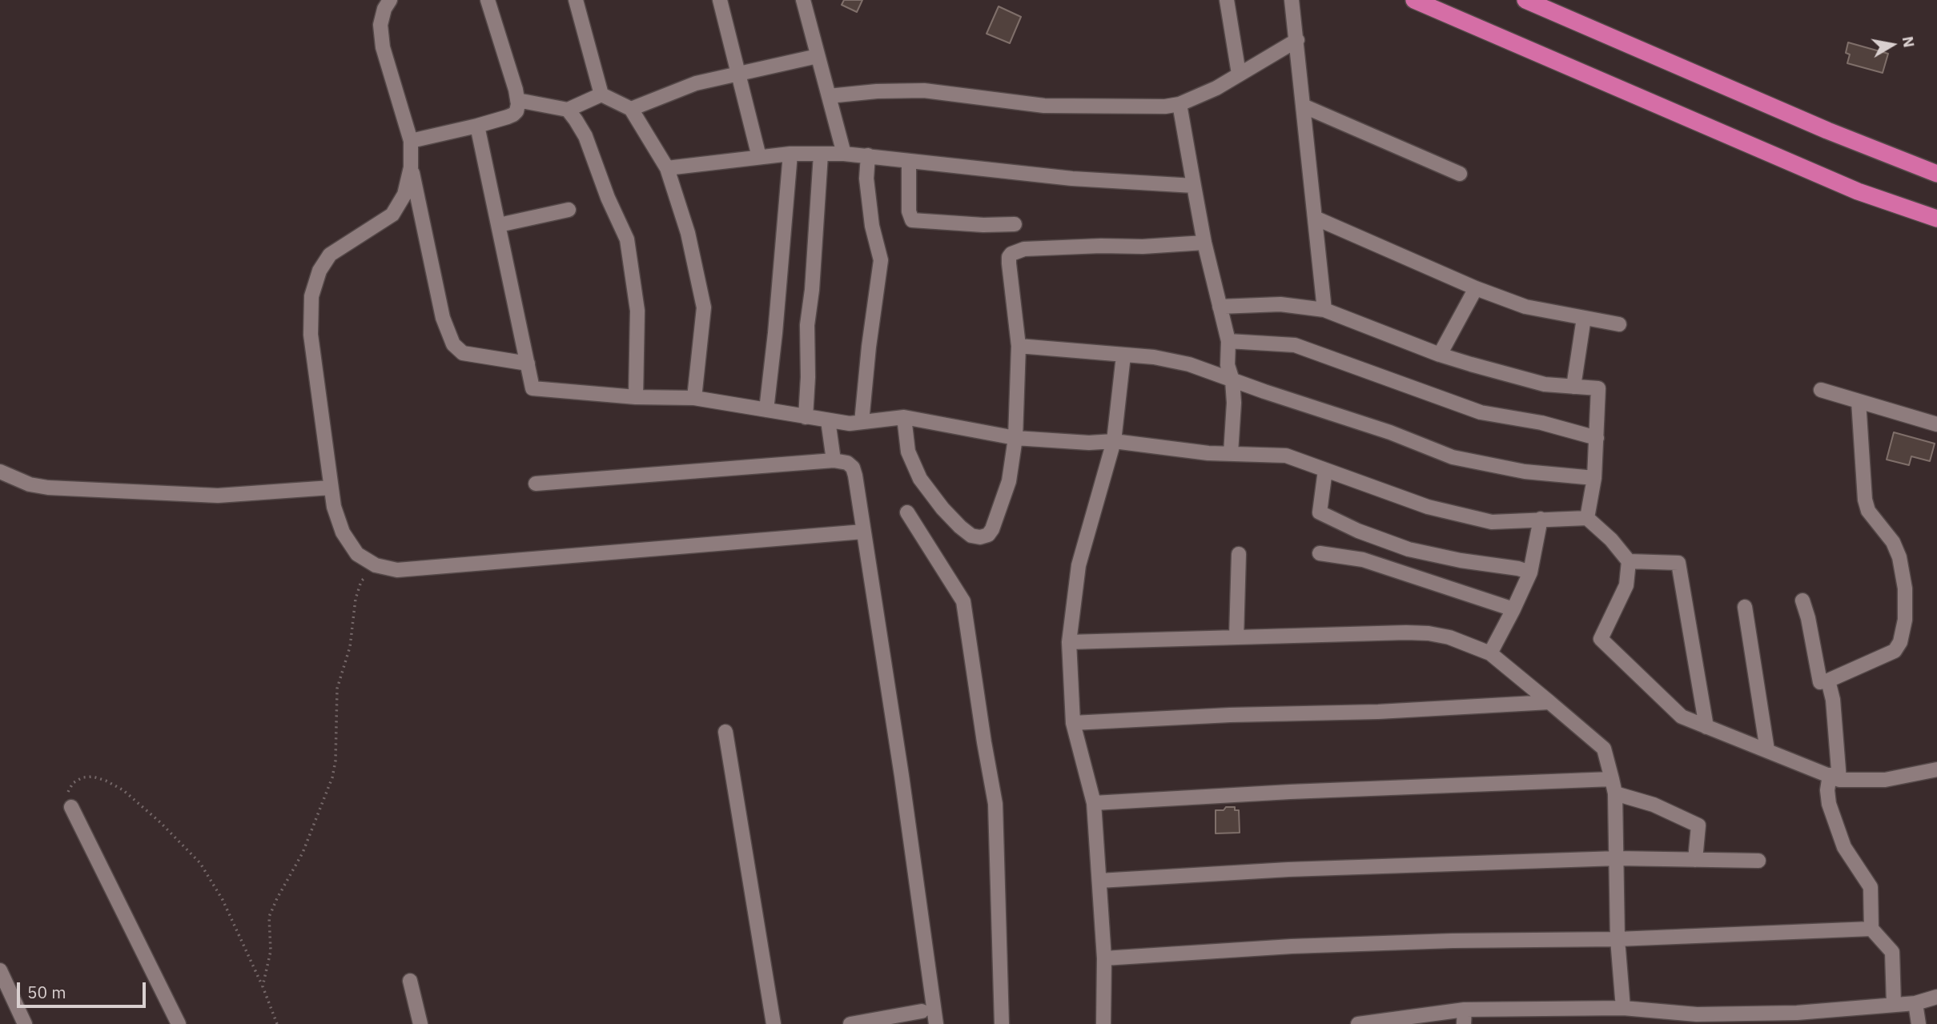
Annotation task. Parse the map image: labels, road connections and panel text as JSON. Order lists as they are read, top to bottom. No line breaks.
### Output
{"scale_bar":"50 m","north":"right"}
